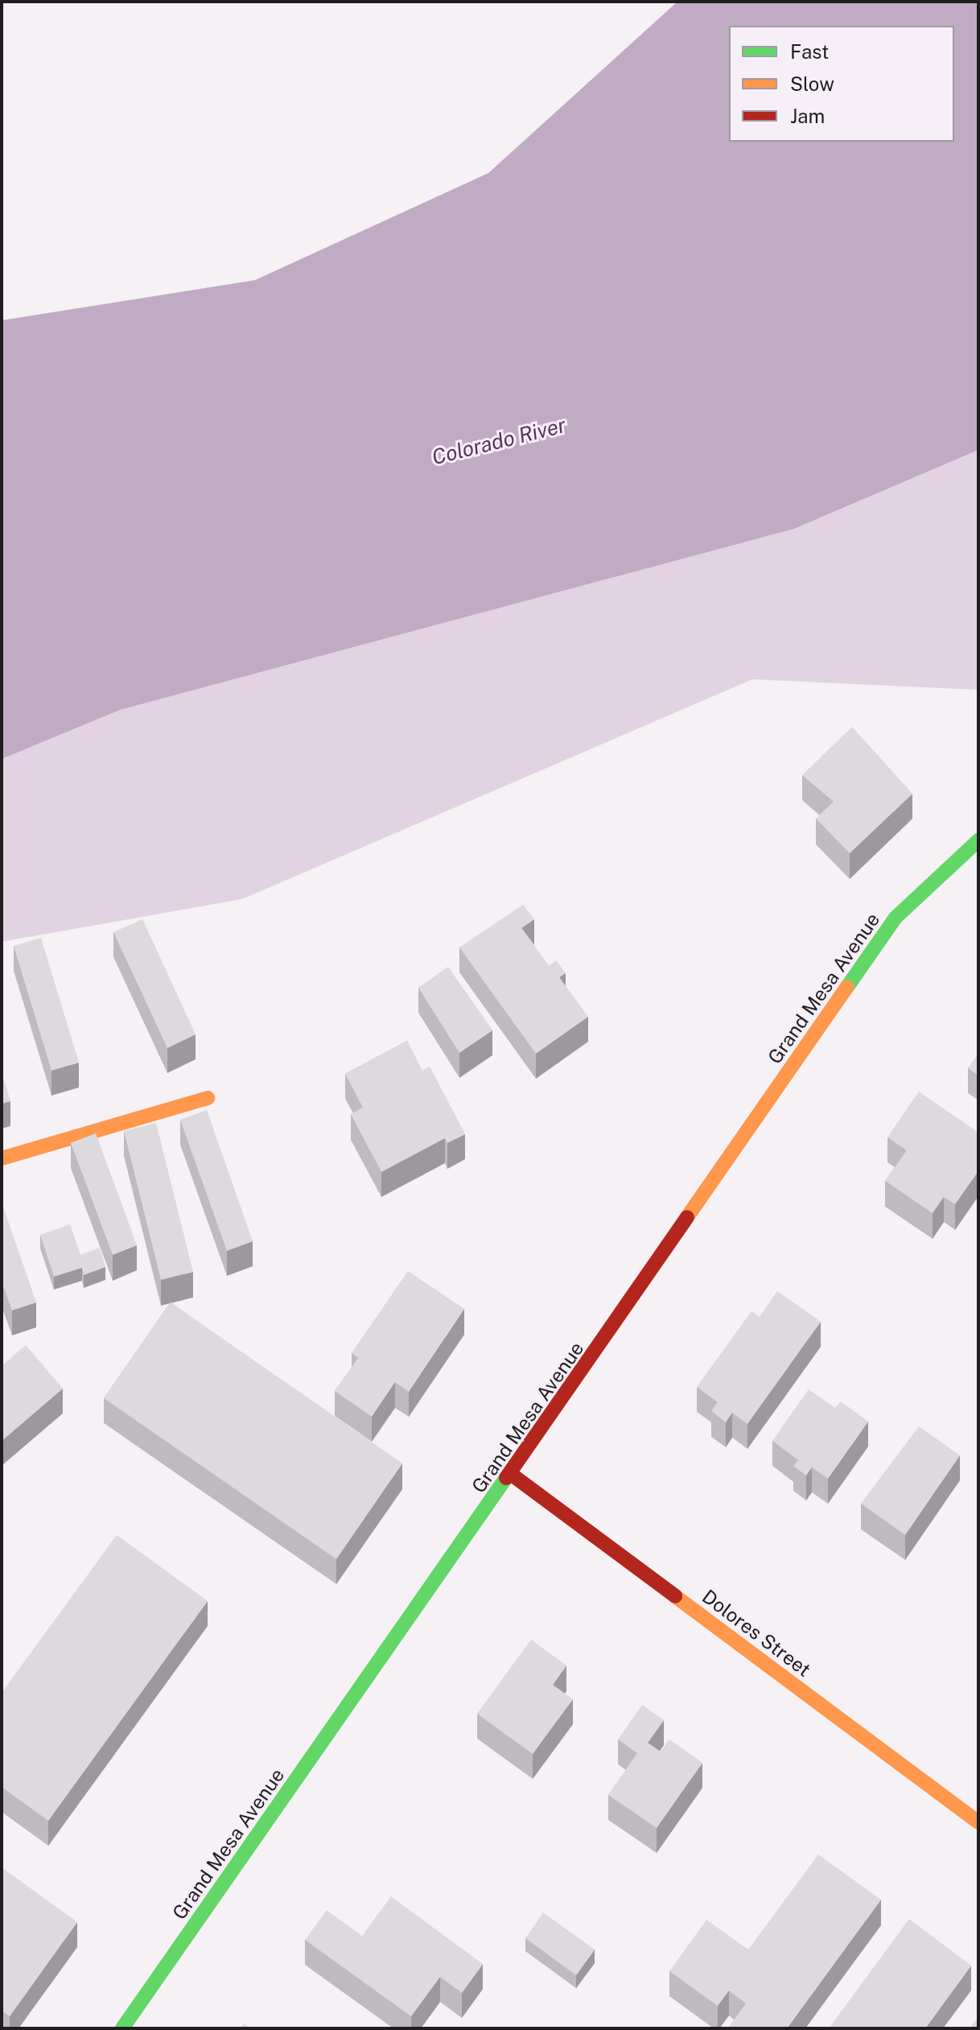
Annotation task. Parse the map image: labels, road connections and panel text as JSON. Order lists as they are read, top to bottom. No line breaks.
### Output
{"streets":{"street":["Grand Mesa Avenue","Dolores Street"]},"crossings":[["Grand Mesa Avenue","Dolores Street"]],"water":["Colorado River"],"legend":["Fast","Slow","Jam"]}
